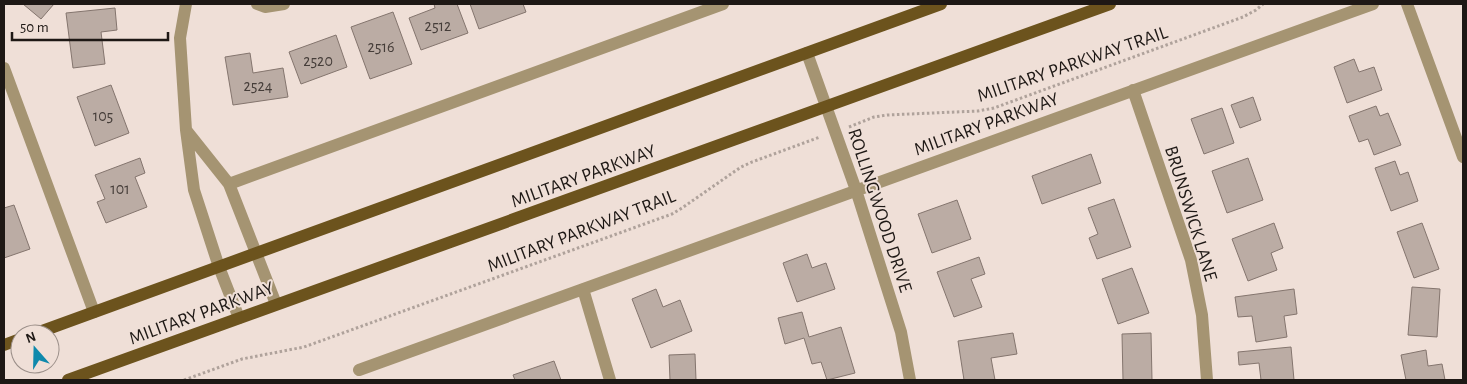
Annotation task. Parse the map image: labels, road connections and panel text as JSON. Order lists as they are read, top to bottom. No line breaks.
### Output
{"streets":{"main road":["MILITARY PARKWAY"],"street":["ROLLINGWOOD DRIVE","BRUNSWICK LANE"],"path":["MILITARY PARKWAY TRAIL"]},"crossings":[["MILITARY PARKWAY TRAIL","ROLLINGWOOD DRIVE"],["MILITARY PARKWAY","ROLLINGWOOD DRIVE"],["MILITARY PARKWAY","BRUNSWICK LANE"]],"house_numbers":["2512","2516","2520","2524","105","101"],"scale_bar":"50 m","north":"top"}
